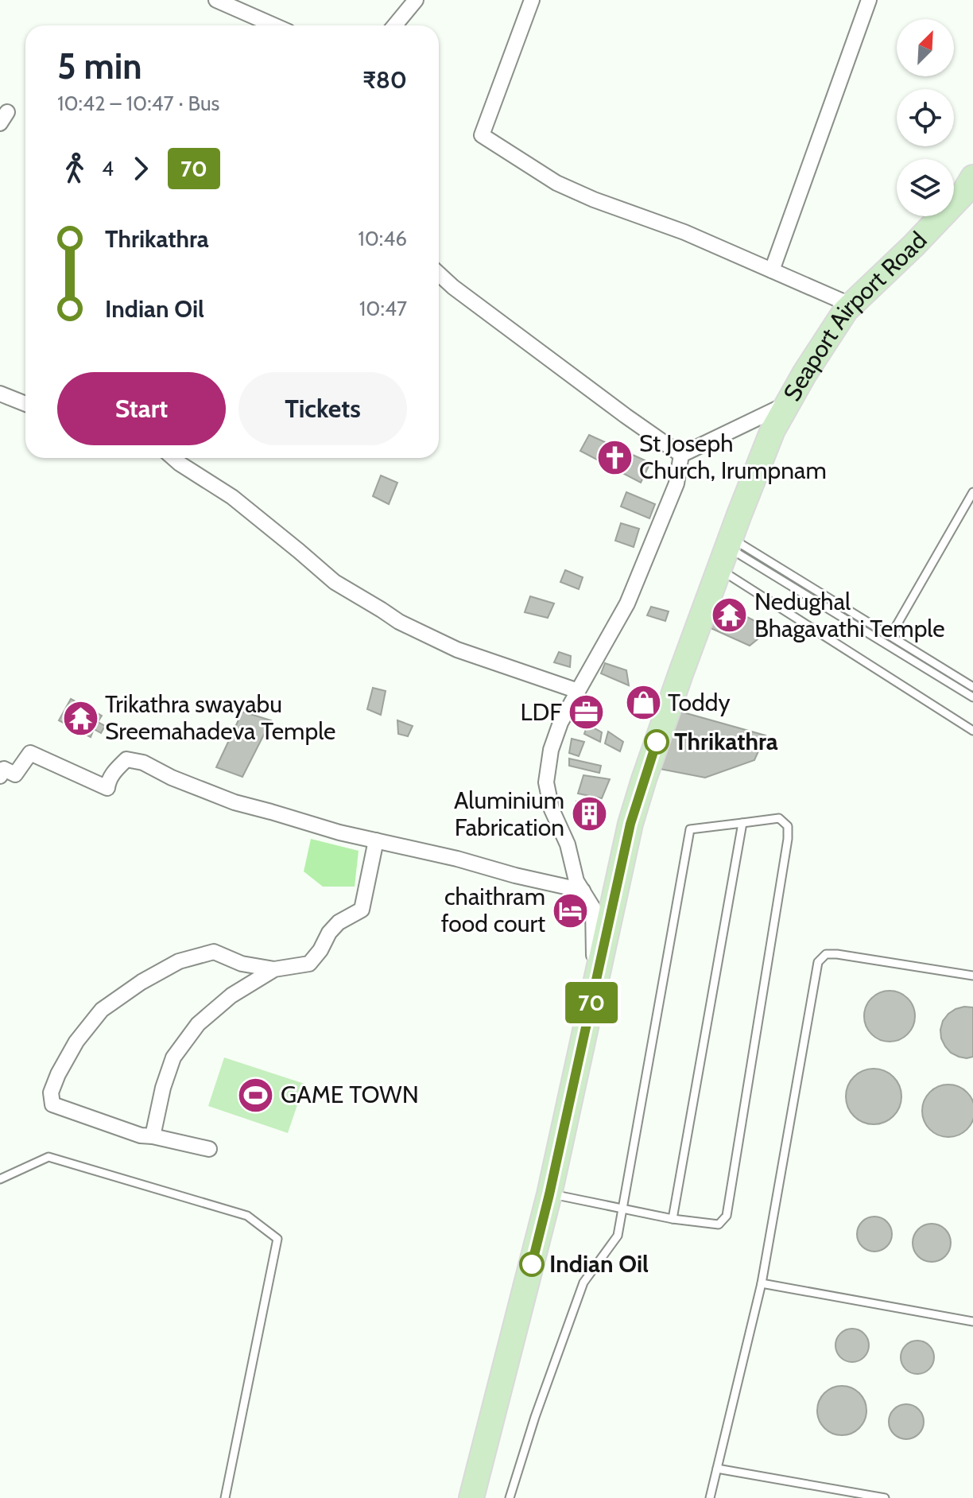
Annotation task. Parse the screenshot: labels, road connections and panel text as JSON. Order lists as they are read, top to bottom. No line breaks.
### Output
{"streets":{"main road":["Seaport Airport Road"]},"places":{"church":["St Joseph Church, Irumpnam"],"temple":["Nedughal Bhagavathi Temple","Trikathra swayabu Sreemahadeva Temple"],"shop":["Toddy"],"office":["LDF"],"other":["Thrikathra","Indian Oil"],"building":["Aluminium Fabrication"],"hotel":["chaithram food court"],"sports":["GAME TOWN"]},"lines":["bus line 70"],"north":"top right","page":{"on_map":"70","heading":["5 min","10:42 – 10:47 · Bus","₹80"],"legs":["4","70"],"list":[{"name":"Thrikathra","value":"10:46"},{"name":"Indian Oil","value":"10:47"}],"buttons":["Start","Tickets"]}}
